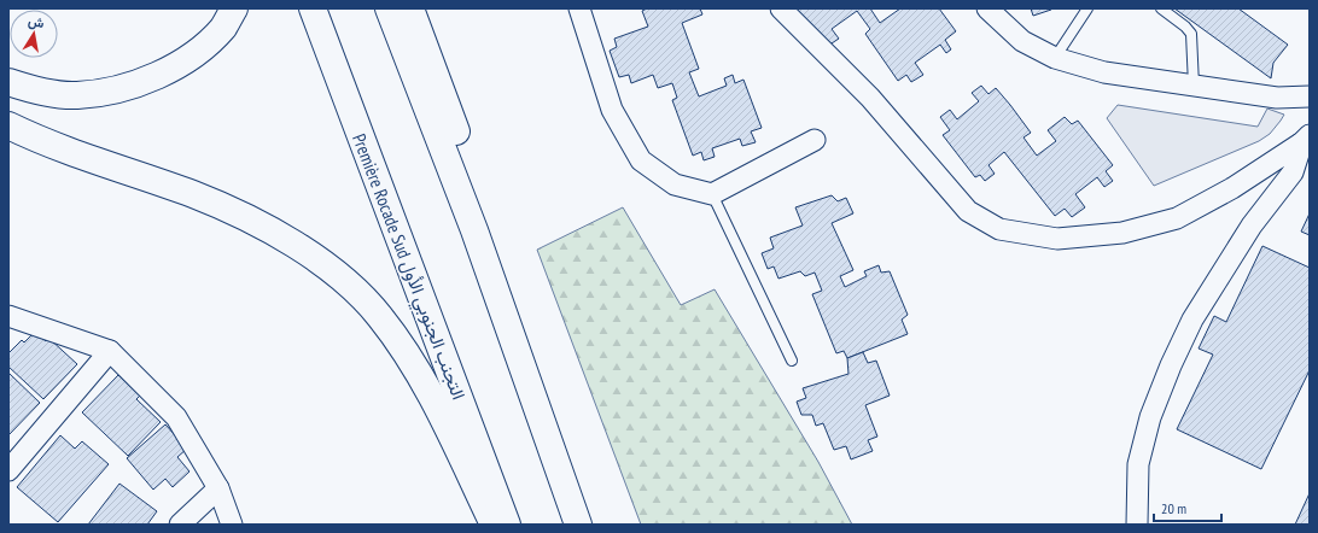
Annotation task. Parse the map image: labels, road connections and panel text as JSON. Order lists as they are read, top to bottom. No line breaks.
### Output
{"streets":{"highway":["Première Rocade Sud التجنب الجنوبي الأول"]},"scale_bar":"20 m","north":"top"}
